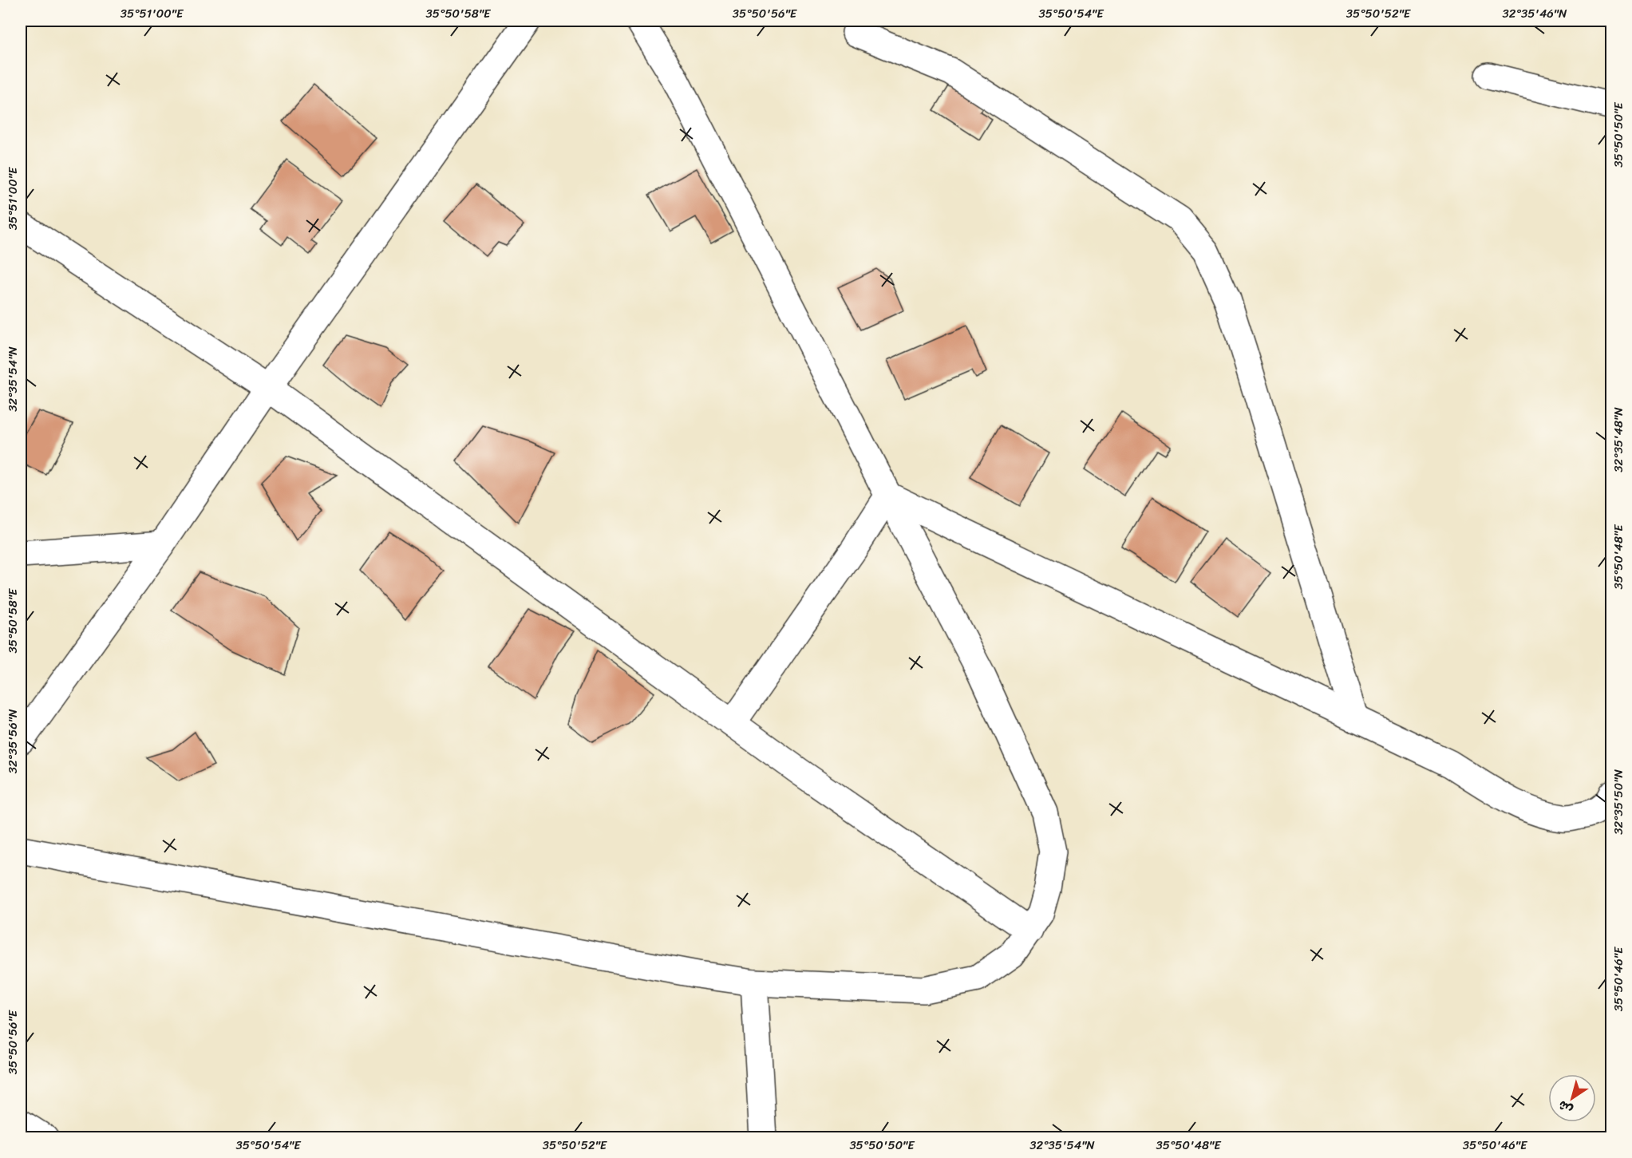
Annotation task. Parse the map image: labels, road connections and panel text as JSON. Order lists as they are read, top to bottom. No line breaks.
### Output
{"north":"bottom left","coordinates":["35°51'00\"E","35°50'58\"E","35°50'56\"E","35°50'54\"E","35°50'52\"E","32°35'46\"N","35°50'50\"E","32°35'54\"N","32°35'48\"N","35°50'48\"E","32°35'56\"N","32°35'50\"N","35°50'46\"E"]}
